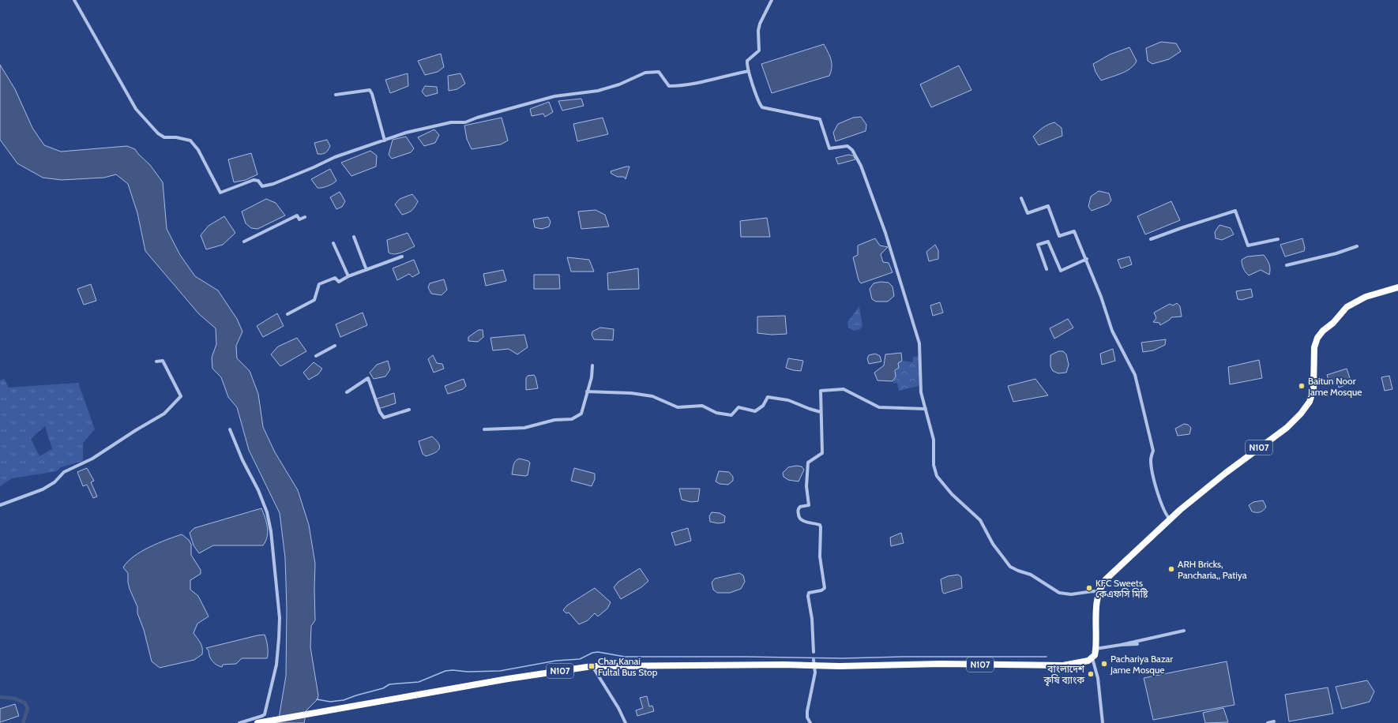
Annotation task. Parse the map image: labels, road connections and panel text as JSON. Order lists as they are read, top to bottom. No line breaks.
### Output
{"streets":{"highway":["N107"]},"places":{"other":["Baitun Noor Jame Mosque","ARH Bricks, Pancharia,, Patiya","KFC Sweets কেএফসি মিষ্টি","Pachariya Bazar Jame Mosque","বাংলাদেশ কৃষি ব্যাংক"],"transit":["Char Kanai Fultal Bus Stop"]}}
